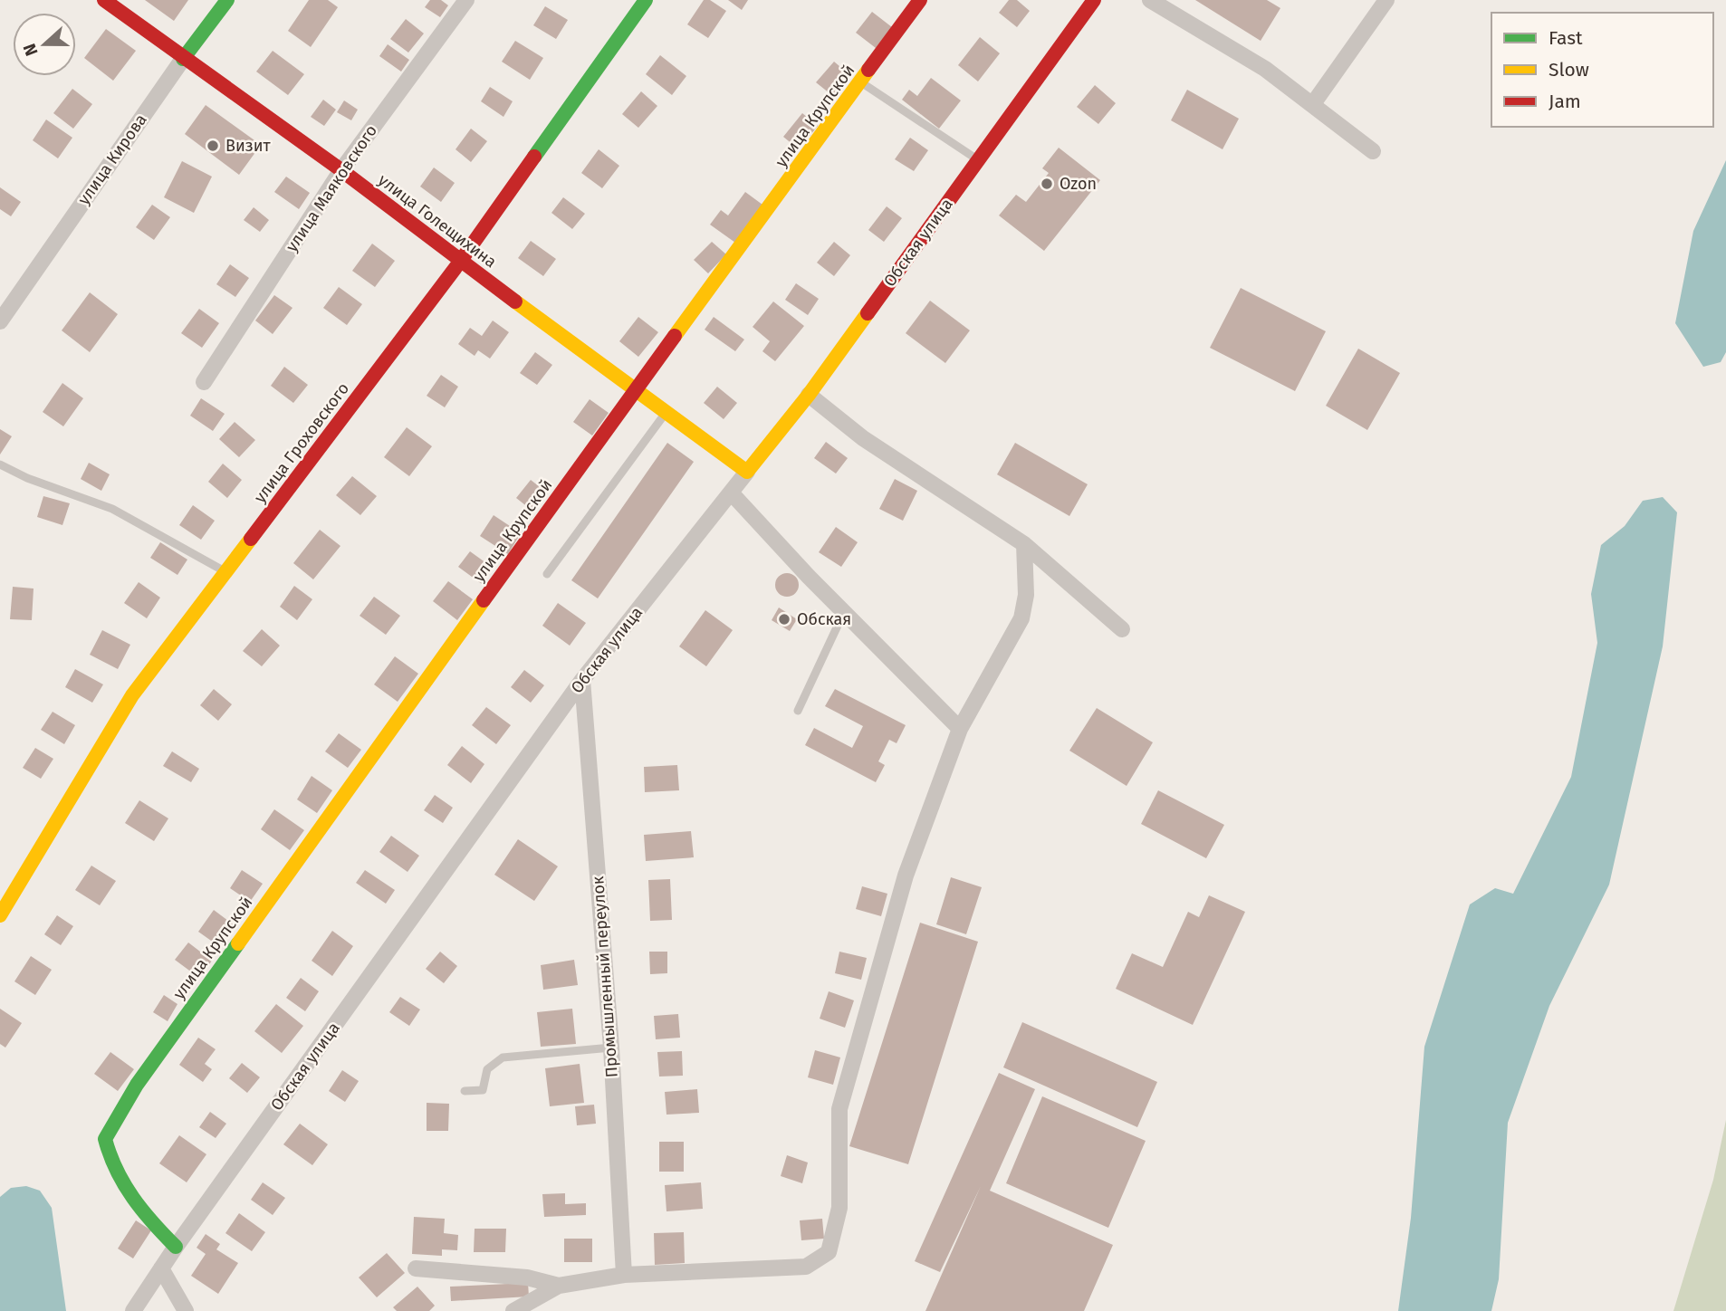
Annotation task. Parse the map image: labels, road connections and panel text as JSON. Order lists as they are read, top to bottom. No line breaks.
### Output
{"streets":{"street":["улица Крупской","улица Кирова","улица Маяковского","улица Голещихина","Обская улица","улица Гроховского","Промышленный переулок"]},"crossings":[["улица Крупской","улица Голещихина"],["улица Крупской","Обская улица"],["улица Кирова","улица Голещихина"],["улица Маяковского","улица Голещихина"],["улица Голещихина","Обская улица"],["улица Голещихина","улица Гроховского"],["Обская улица","Промышленный переулок"]],"places":["Визит","Ozon","Обская"],"legend":["Fast","Slow","Jam"],"north":"left"}
